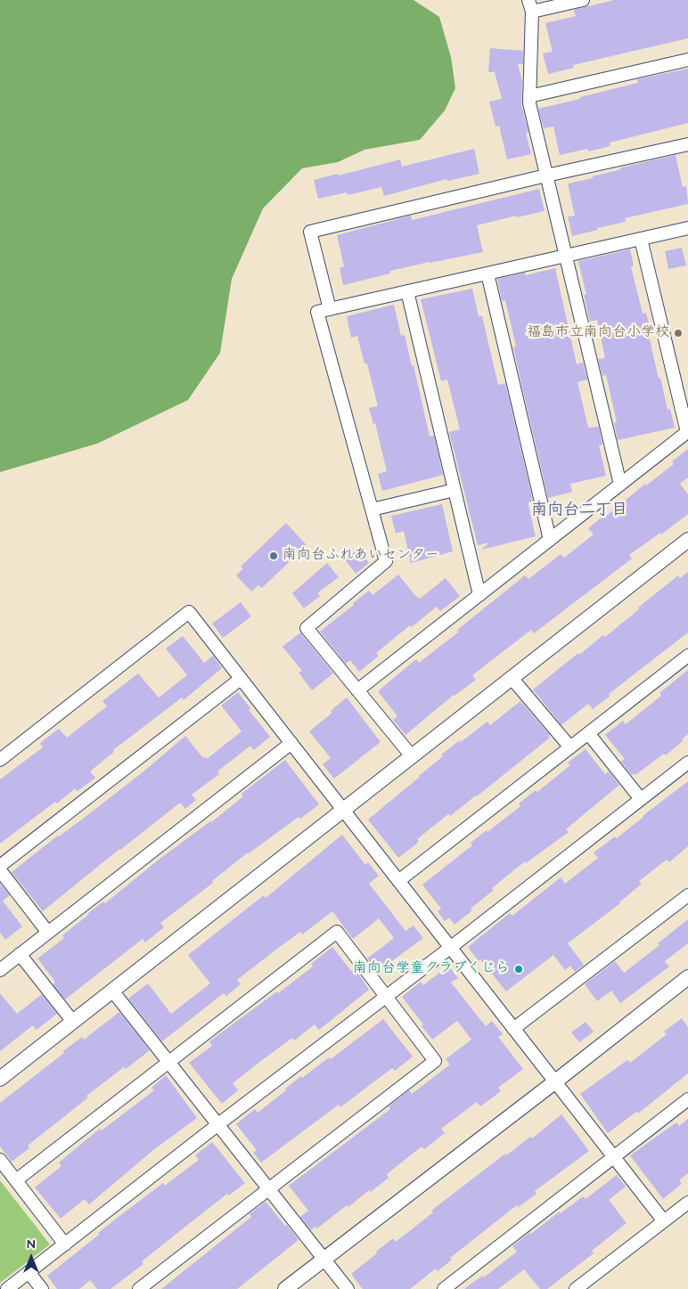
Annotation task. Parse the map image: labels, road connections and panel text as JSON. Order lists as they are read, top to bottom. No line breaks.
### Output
{"districts":["南向台二丁目"],"places":["福島市立南向台小学校","南向台ふれあいセンター","南向台学童クラブくじら"],"north":"top"}
